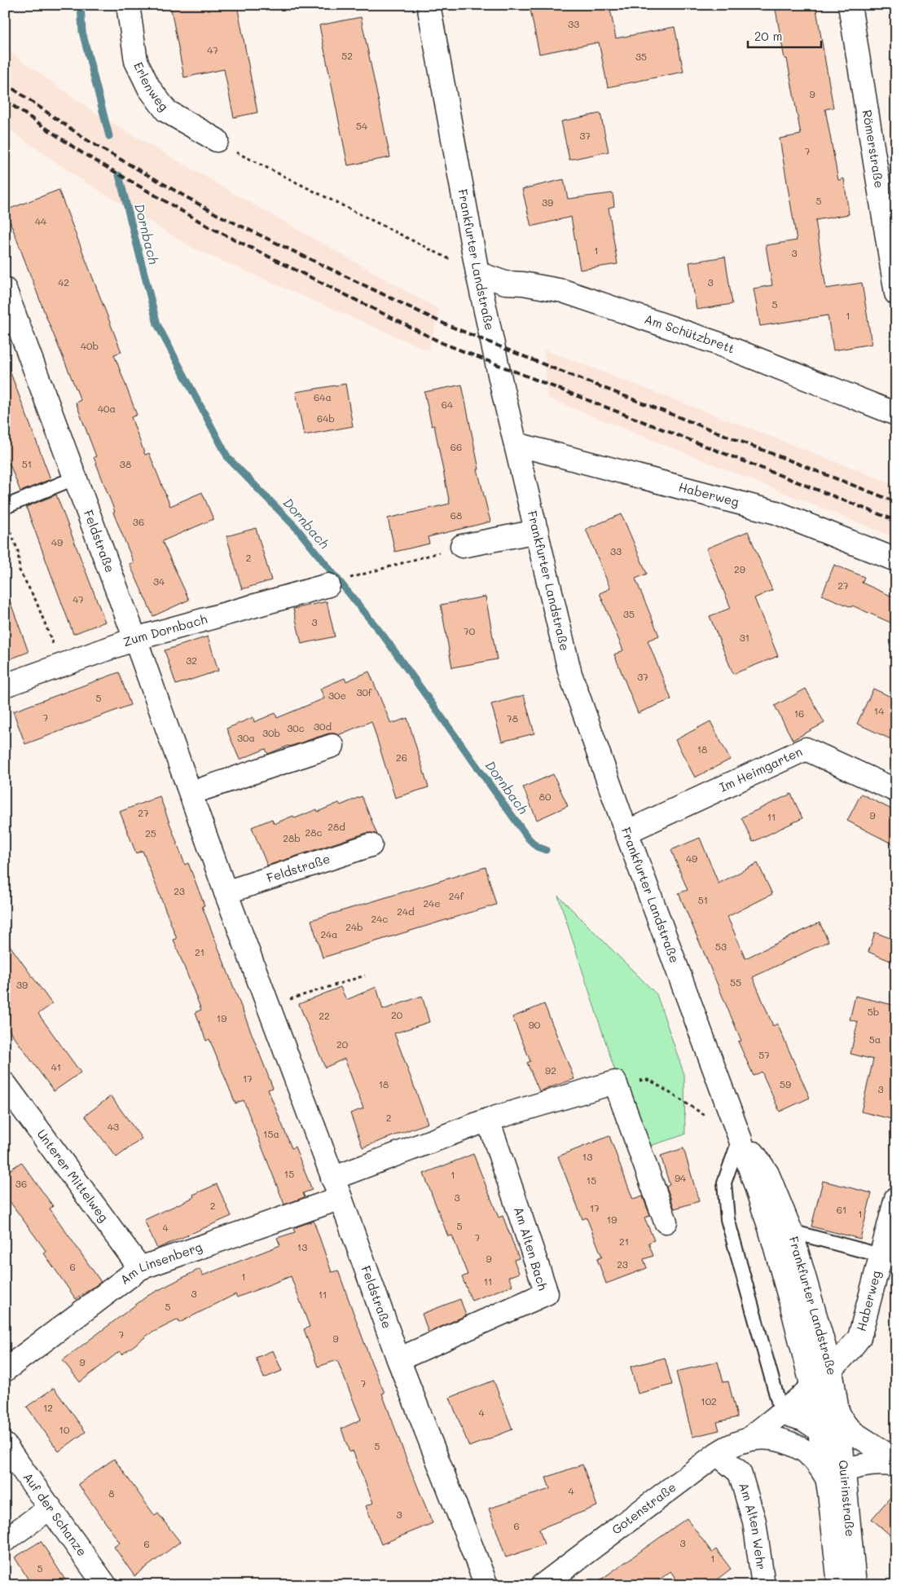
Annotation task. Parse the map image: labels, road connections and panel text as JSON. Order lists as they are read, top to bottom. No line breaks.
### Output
{"streets":{"street":["Erlenweg","Römerstraße","Frankfurter Landstraße","Am Schützbrett","Haberweg","Feldstraße","Zum Dornbach","Im Heimgarten","Unterer Mittelweg","Am Alten Bach","Am Linsenberg","Quirinstraße","Gotenstraße","Auf der Schanze","Am Alten Wehr"]},"crossings":[["Frankfurter Landstraße","Am Schützbrett"],["Frankfurter Landstraße","Haberweg"],["Frankfurter Landstraße","Im Heimgarten"],["Frankfurter Landstraße","Quirinstraße"],["Frankfurter Landstraße","Gotenstraße"],["Haberweg","Gotenstraße"],["Feldstraße","Zum Dornbach"],["Feldstraße","Am Alten Bach"],["Feldstraße","Am Linsenberg"],["Unterer Mittelweg","Am Linsenberg"],["Quirinstraße","Gotenstraße"],["Gotenstraße","Am Alten Wehr"]],"water":["Dornbach"],"house_numbers":["33","47","52","35","9","54","37","7","5","39","44","1","3","42","3","5","1","40b","64a","64","40a","64b","66","51","38","68","36","49","33","2","29","34","27","47","35","3","70","31","32","37","30f","30e","5","14","16","7","78","30d","30c","30b","30a","18","26","80","27","9","11","28d","28c","25","28b","49","23","24f","51","24e","24d","24c","24b","24a","53","21","55","39","5b","20","22","19","90","5a","20","57","41","92","17","18","59","3","2","43","15a","13","15","1","94","15","36","3","2","17","61","1","19","5","4","7","21","13","9","23","6","1","11","3","11","5","7","9","9","7","102","12","4","10","5","4","8","3","6","3","6","1","5"],"scale_bar":"20 m"}
